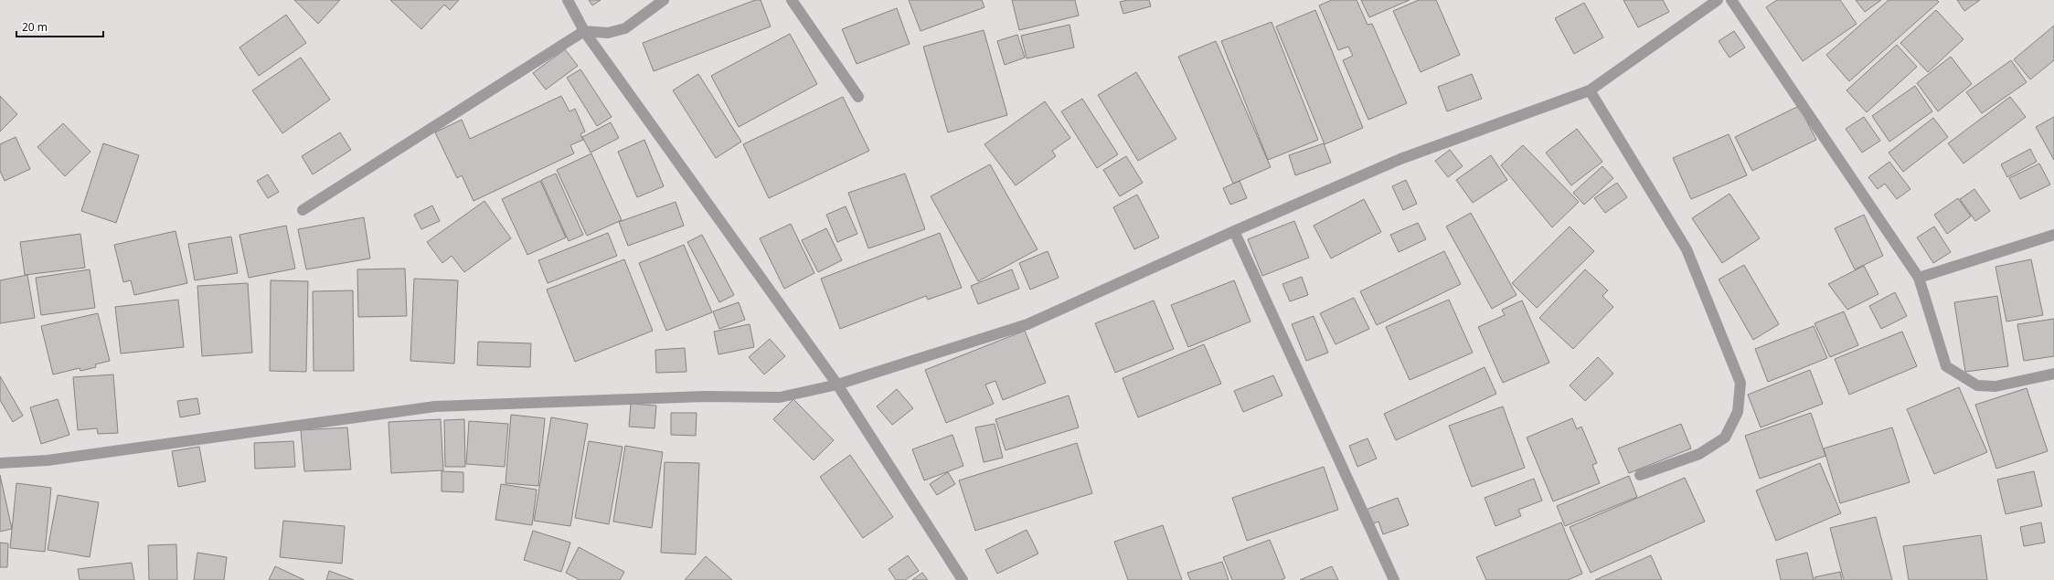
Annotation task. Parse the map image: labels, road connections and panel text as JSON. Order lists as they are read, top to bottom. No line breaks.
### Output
{"scale_bar":"20 m"}
